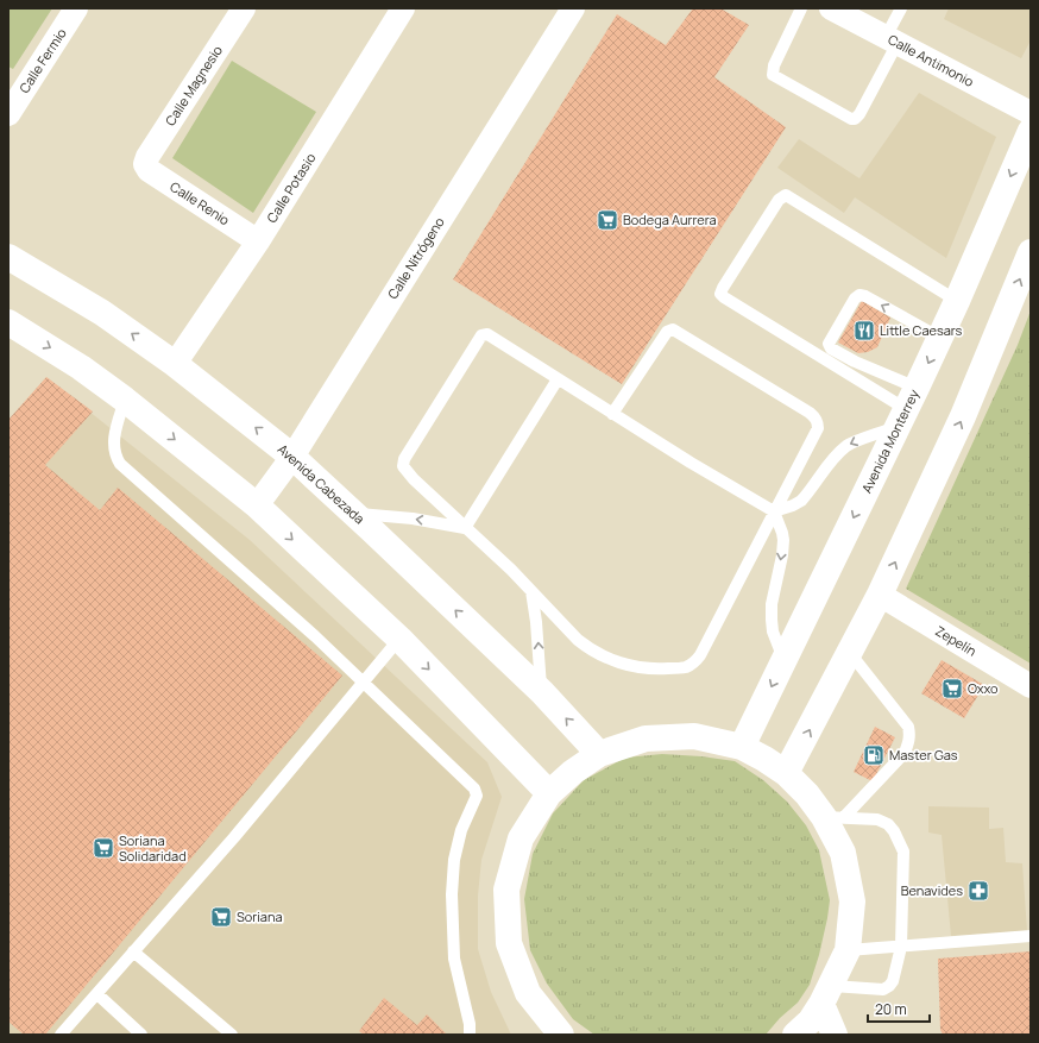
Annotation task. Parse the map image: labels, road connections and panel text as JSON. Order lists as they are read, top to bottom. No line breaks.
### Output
{"streets":{"main road":["Avenida Monterrey","Avenida Cabezada"],"street":["Calle Fermio","Calle Antimonio","Calle Magnesio","Calle Potasio","Calle Renio","Calle Nitrógeno","Zepelín"]},"crossings":[["Calle Magnesio","Calle Renio"],["Calle Potasio","Calle Renio"],["Calle Potasio","Avenida Cabezada"],["Calle Nitrógeno","Avenida Cabezada"]],"places":{"supermarket":["Bodega Aurrera","Oxxo","Soriana Solidaridad","Soriana"],"restaurant":["Little Caesars"],"fuel station":["Master Gas"],"pharmacy":["Benavides"]},"scale_bar":"20 m"}
